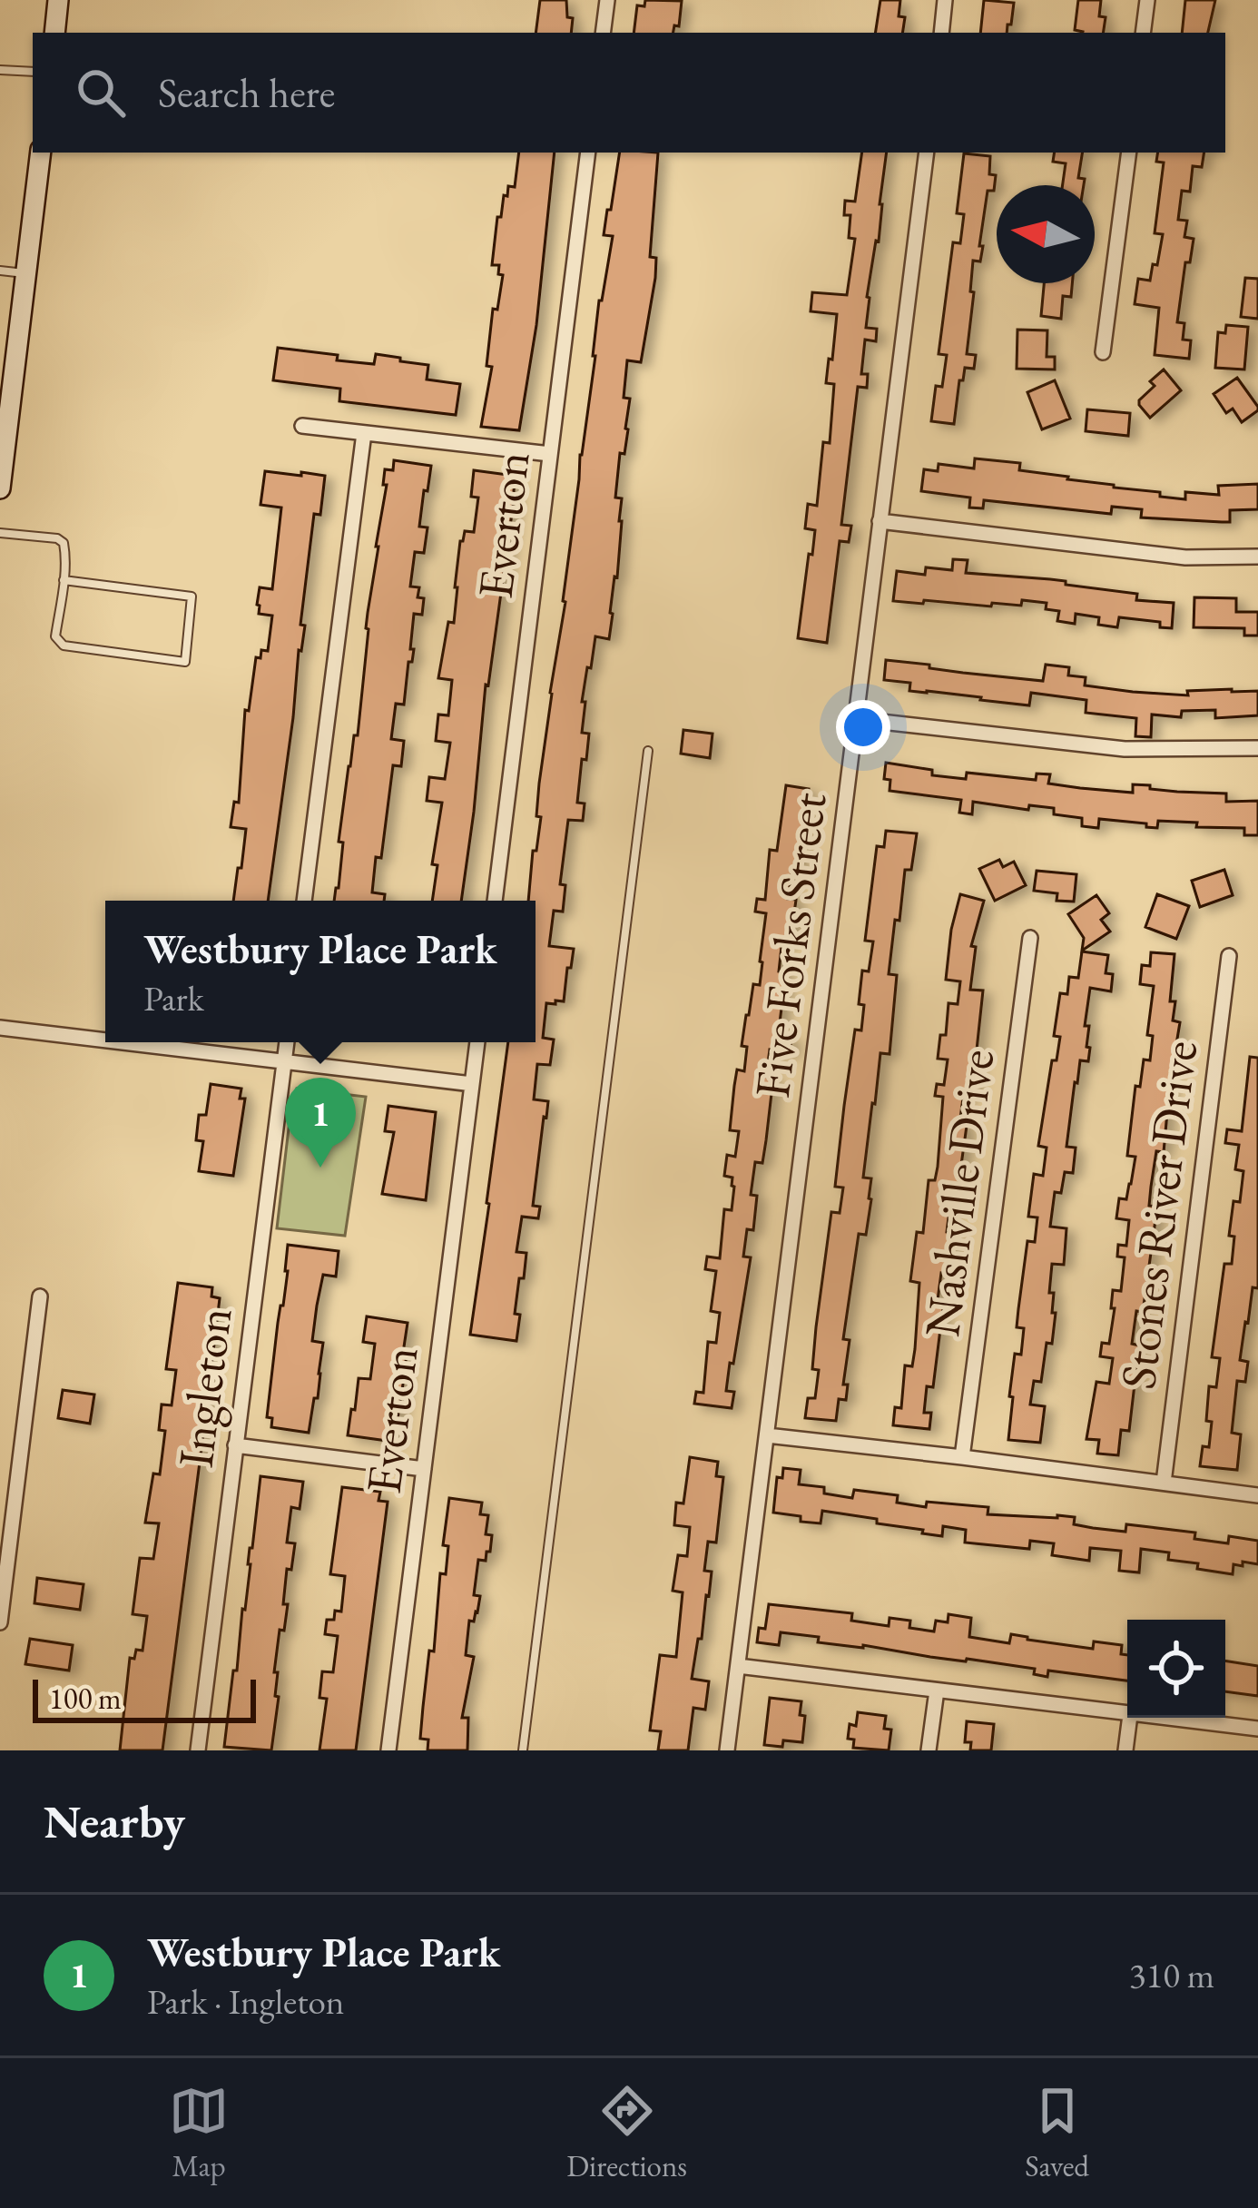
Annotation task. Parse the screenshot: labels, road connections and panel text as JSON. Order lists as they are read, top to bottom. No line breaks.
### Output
{"streets":{"street":["Everton","Five Forks Street","Nashville Drive","Stones River Drive","Ingleton"]},"scale_bar":"100 m","north":"left","page":{"search":"Search here","popup":["Westbury Place Park","Park"],"pins":"1","scale":"100 m","heading":"Nearby","list":[{"mark":"1","name":"Westbury Place Park","note":"Park · Ingleton","value":"310 m"}],"nav":["Map","Directions","Saved"]}}
